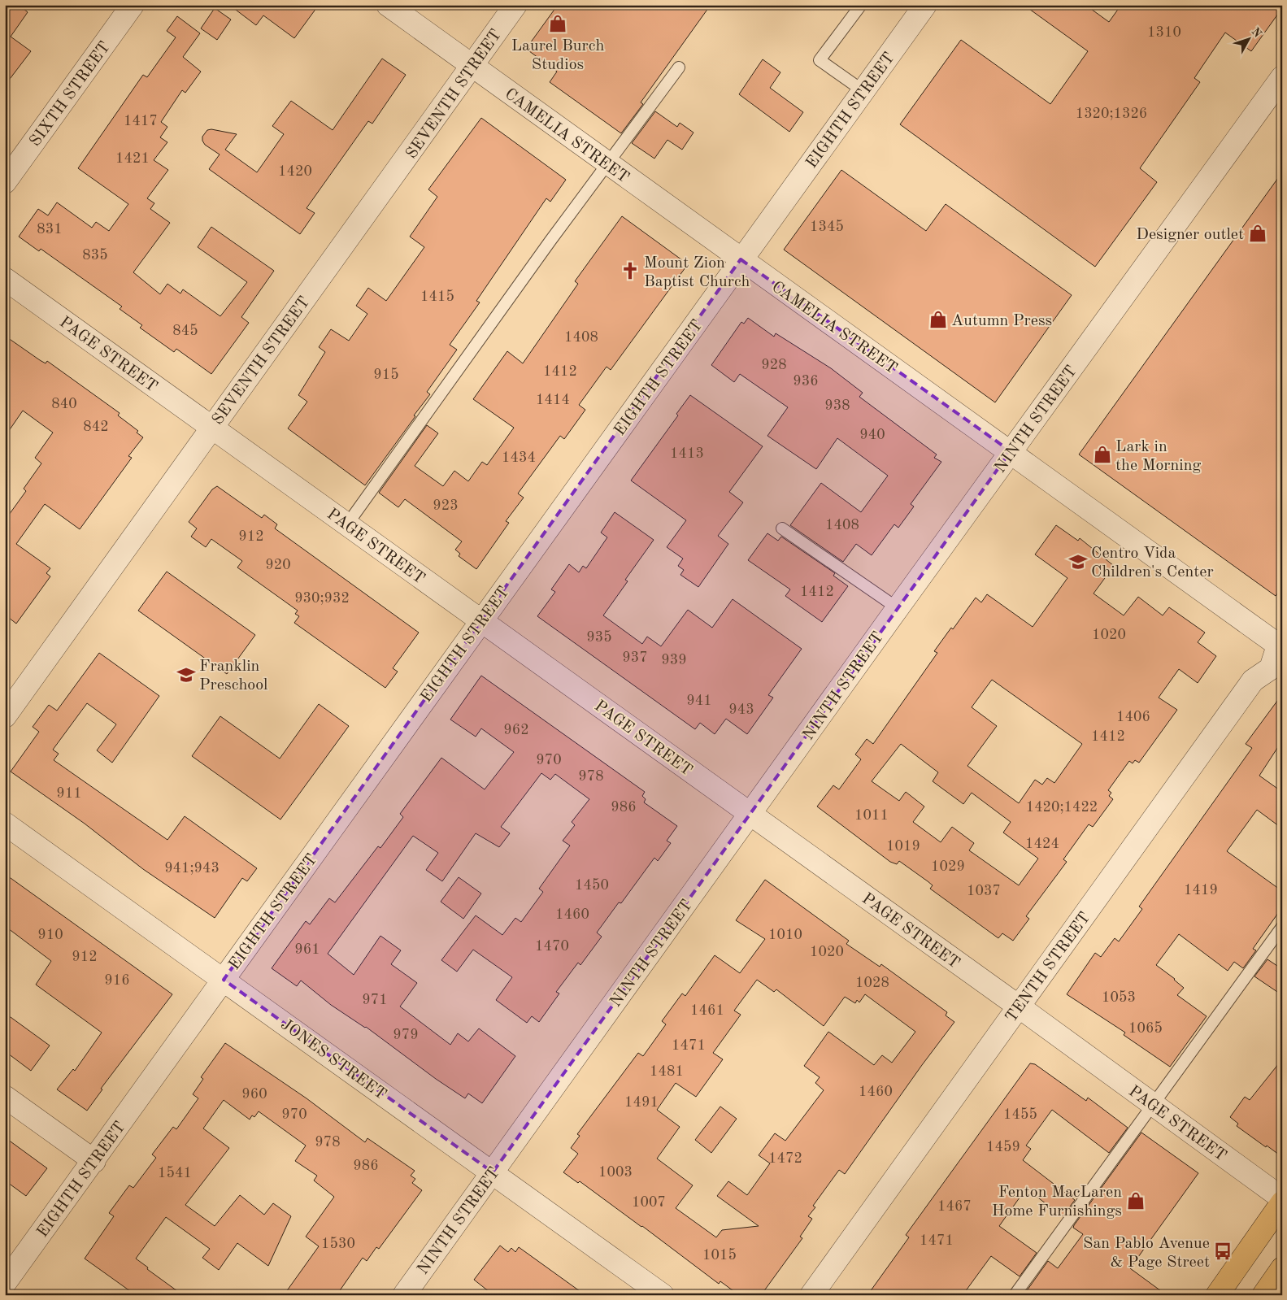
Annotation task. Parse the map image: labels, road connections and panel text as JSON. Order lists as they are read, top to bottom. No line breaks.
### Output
{"streets":{"street":["SIXTH STREET","SEVENTH STREET","EIGHTH STREET","CAMELIA STREET","PAGE STREET","NINTH STREET","TENTH STREET","JONES STREET"]},"crossings":[["SEVENTH STREET","CAMELIA STREET"],["SEVENTH STREET","PAGE STREET"],["EIGHTH STREET","CAMELIA STREET"],["EIGHTH STREET","PAGE STREET"],["EIGHTH STREET","JONES STREET"],["CAMELIA STREET","NINTH STREET"],["CAMELIA STREET","TENTH STREET"],["PAGE STREET","NINTH STREET"],["PAGE STREET","TENTH STREET"],["NINTH STREET","JONES STREET"]],"places":{"shop":["Laurel Burch Studios","Designer outlet","Autumn Press","Lark in the Morning","Fenton MacLaren Home Furnishings"],"church":["Mount Zion Baptist Church"],"school or university":["Centro Vida Children's Center","Franklin Preschool"],"bus stop":["San Pablo Avenue & Page Street"]},"house_numbers":["1310","1320;1326","1417","1421","1420","1345","831","835","1415","845","1408","928","1412","915","936","1414","840","938","842","940","1413","1434","923","1408","912","920","1412","930;932","1020","935","937","939","941","943","1406","962","1412","970","978","911","986","1420;1422","1011","1424","1019","1029","941;943","1450","1419","1037","1460","910","1010","1470","961","1020","912","916","1028","1053","971","1461","1065","979","1471","1481","1460","960","1491","970","1455","978","1459","1472","986","1003","1541","1007","1467","1471","1530","1015"],"north":"top right"}
